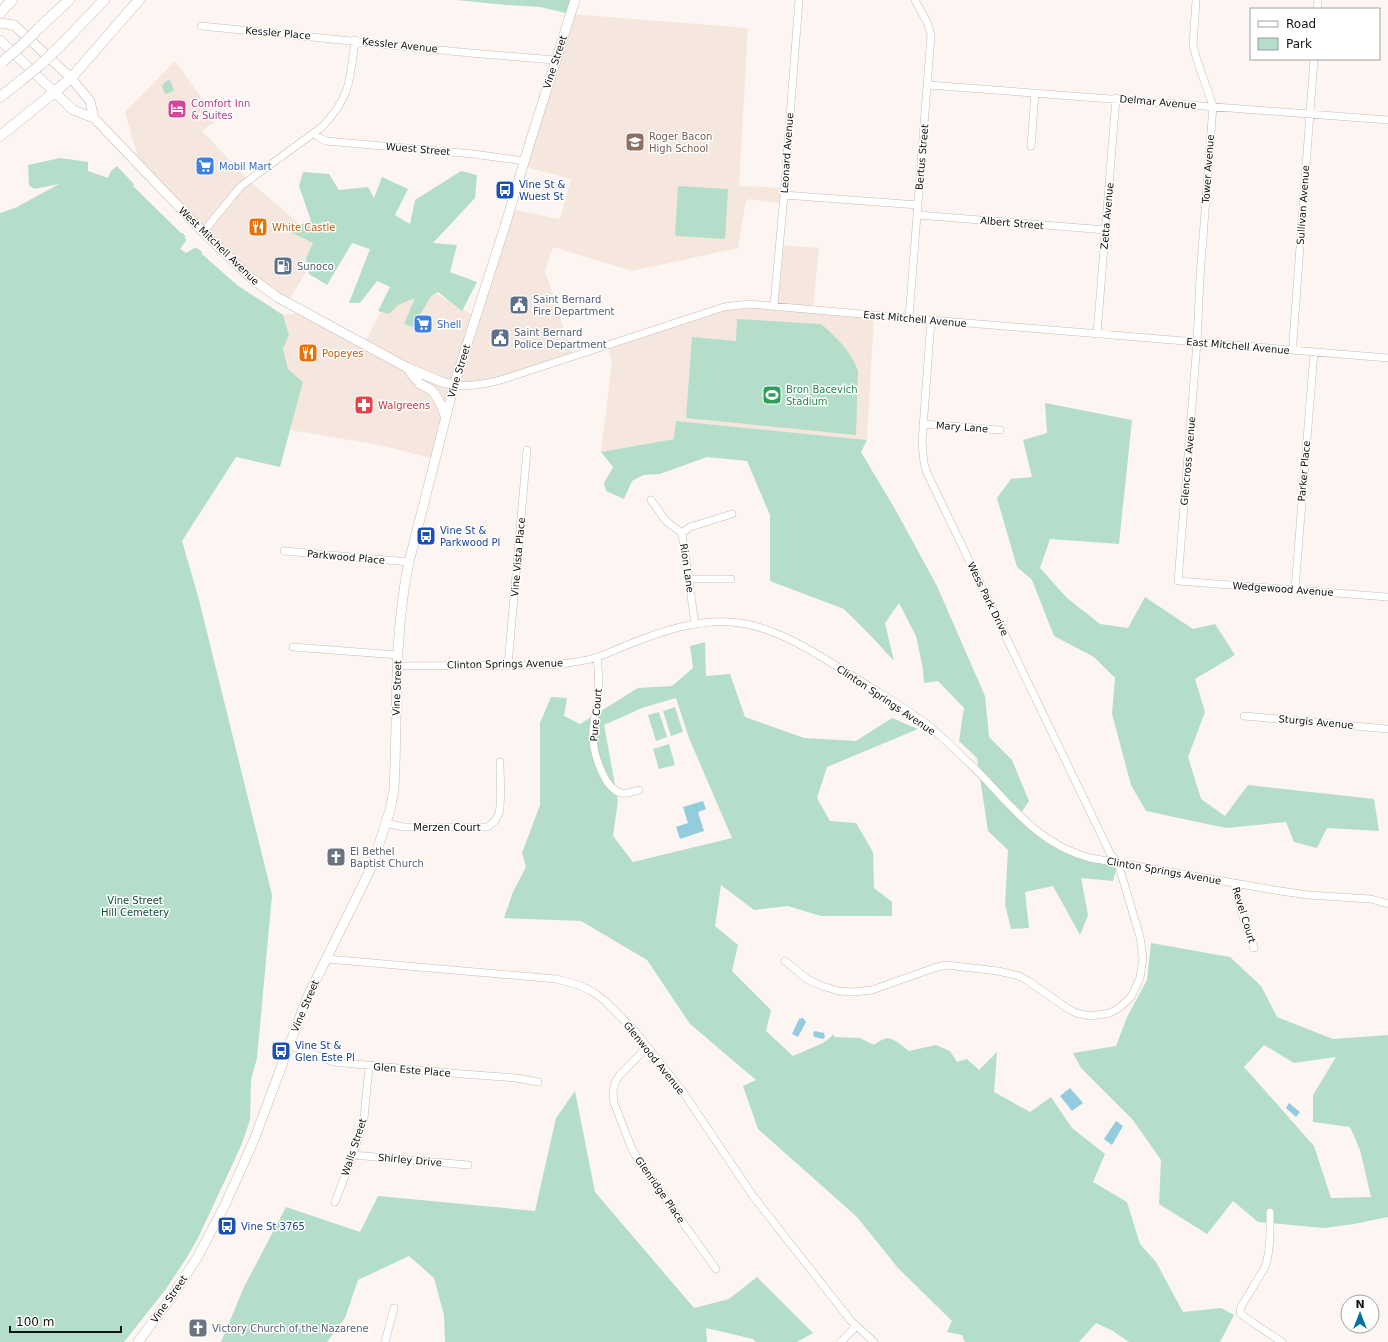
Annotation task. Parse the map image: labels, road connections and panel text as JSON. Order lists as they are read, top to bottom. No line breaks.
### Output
{"streets":{"main road":["Vine Street","West Mitchell Avenue"],"street":["Kessler Place","Kessler Avenue","Delmar Avenue","Wuest Street","Leonard Avenue","Bertus Street","Tower Avenue","Sullivan Avenue","Zetta Avenue","Albert Street","East Mitchell Avenue","Mary Lane","Glencross Avenue","Parker Place","Parkwood Place","Vine Vista Place","Rion Lane","Wedgewood Avenue","Wess Park Drive","Clinton Springs Avenue","Pure Court","Sturgis Avenue","Merzen Court","Revel Court","Glenwood Avenue","Glen Este Place","Walls Street","Shirley Drive","Glenridge Place"]},"crossings":[["Kessler Place","Kessler Avenue"],["Kessler Avenue","Vine Street"],["Kessler Avenue","Wuest Street"],["Kessler Avenue","West Mitchell Avenue"],["Vine Street","Wuest Street"],["Vine Street","West Mitchell Avenue"],["Vine Street","East Mitchell Avenue"],["Vine Street","Parkwood Place"],["Vine Street","Clinton Springs Avenue"],["Vine Street","Merzen Court"],["Vine Street","Glenwood Avenue"],["Vine Street","Glen Este Place"],["Delmar Avenue","Bertus Street"],["Delmar Avenue","Tower Avenue"],["Delmar Avenue","Sullivan Avenue"],["Delmar Avenue","Zetta Avenue"],["Leonard Avenue","East Mitchell Avenue"],["Bertus Street","Albert Street"],["Bertus Street","East Mitchell Avenue"],["Tower Avenue","East Mitchell Avenue"],["Tower Avenue","Glencross Avenue"],["Sullivan Avenue","East Mitchell Avenue"],["Zetta Avenue","Albert Street"],["Zetta Avenue","East Mitchell Avenue"],["West Mitchell Avenue","East Mitchell Avenue"],["East Mitchell Avenue","Glencross Avenue"],["East Mitchell Avenue","Parker Place"],["East Mitchell Avenue","Wess Park Drive"],["Mary Lane","Wess Park Drive"],["Glencross Avenue","Wedgewood Avenue"],["Parker Place","Wedgewood Avenue"],["Vine Vista Place","Clinton Springs Avenue"],["Rion Lane","Clinton Springs Avenue"],["Wess Park Drive","Clinton Springs Avenue"],["Clinton Springs Avenue","Pure Court"],["Clinton Springs Avenue","Revel Court"],["Glenwood Avenue","Glenridge Place"],["Glen Este Place","Walls Street"],["Walls Street","Shirley Drive"]],"parks":["Vine Street Hill Cemetery"],"places":{"hotel":["Comfort Inn & Suites"],"school or university":["Roger Bacon High School"],"supermarket":["Mobil Mart","Shell"],"bus stop":["Vine St & Wuest St","Vine St & Parkwood Pl","Vine St & Glen Este Pl","Vine St 3765"],"restaurant":["White Castle","Popeyes"],"fuel station":["Sunoco"],"public building":["Saint Bernard Fire Department","Saint Bernard Police Department"],"sports":["Bron Bacevich Stadium"],"pharmacy":["Walgreens"],"church":["El Bethel Baptist Church","Victory Church of the Nazarene"]},"legend":["Road","Park"],"scale_bar":"100 m","north":"top"}
